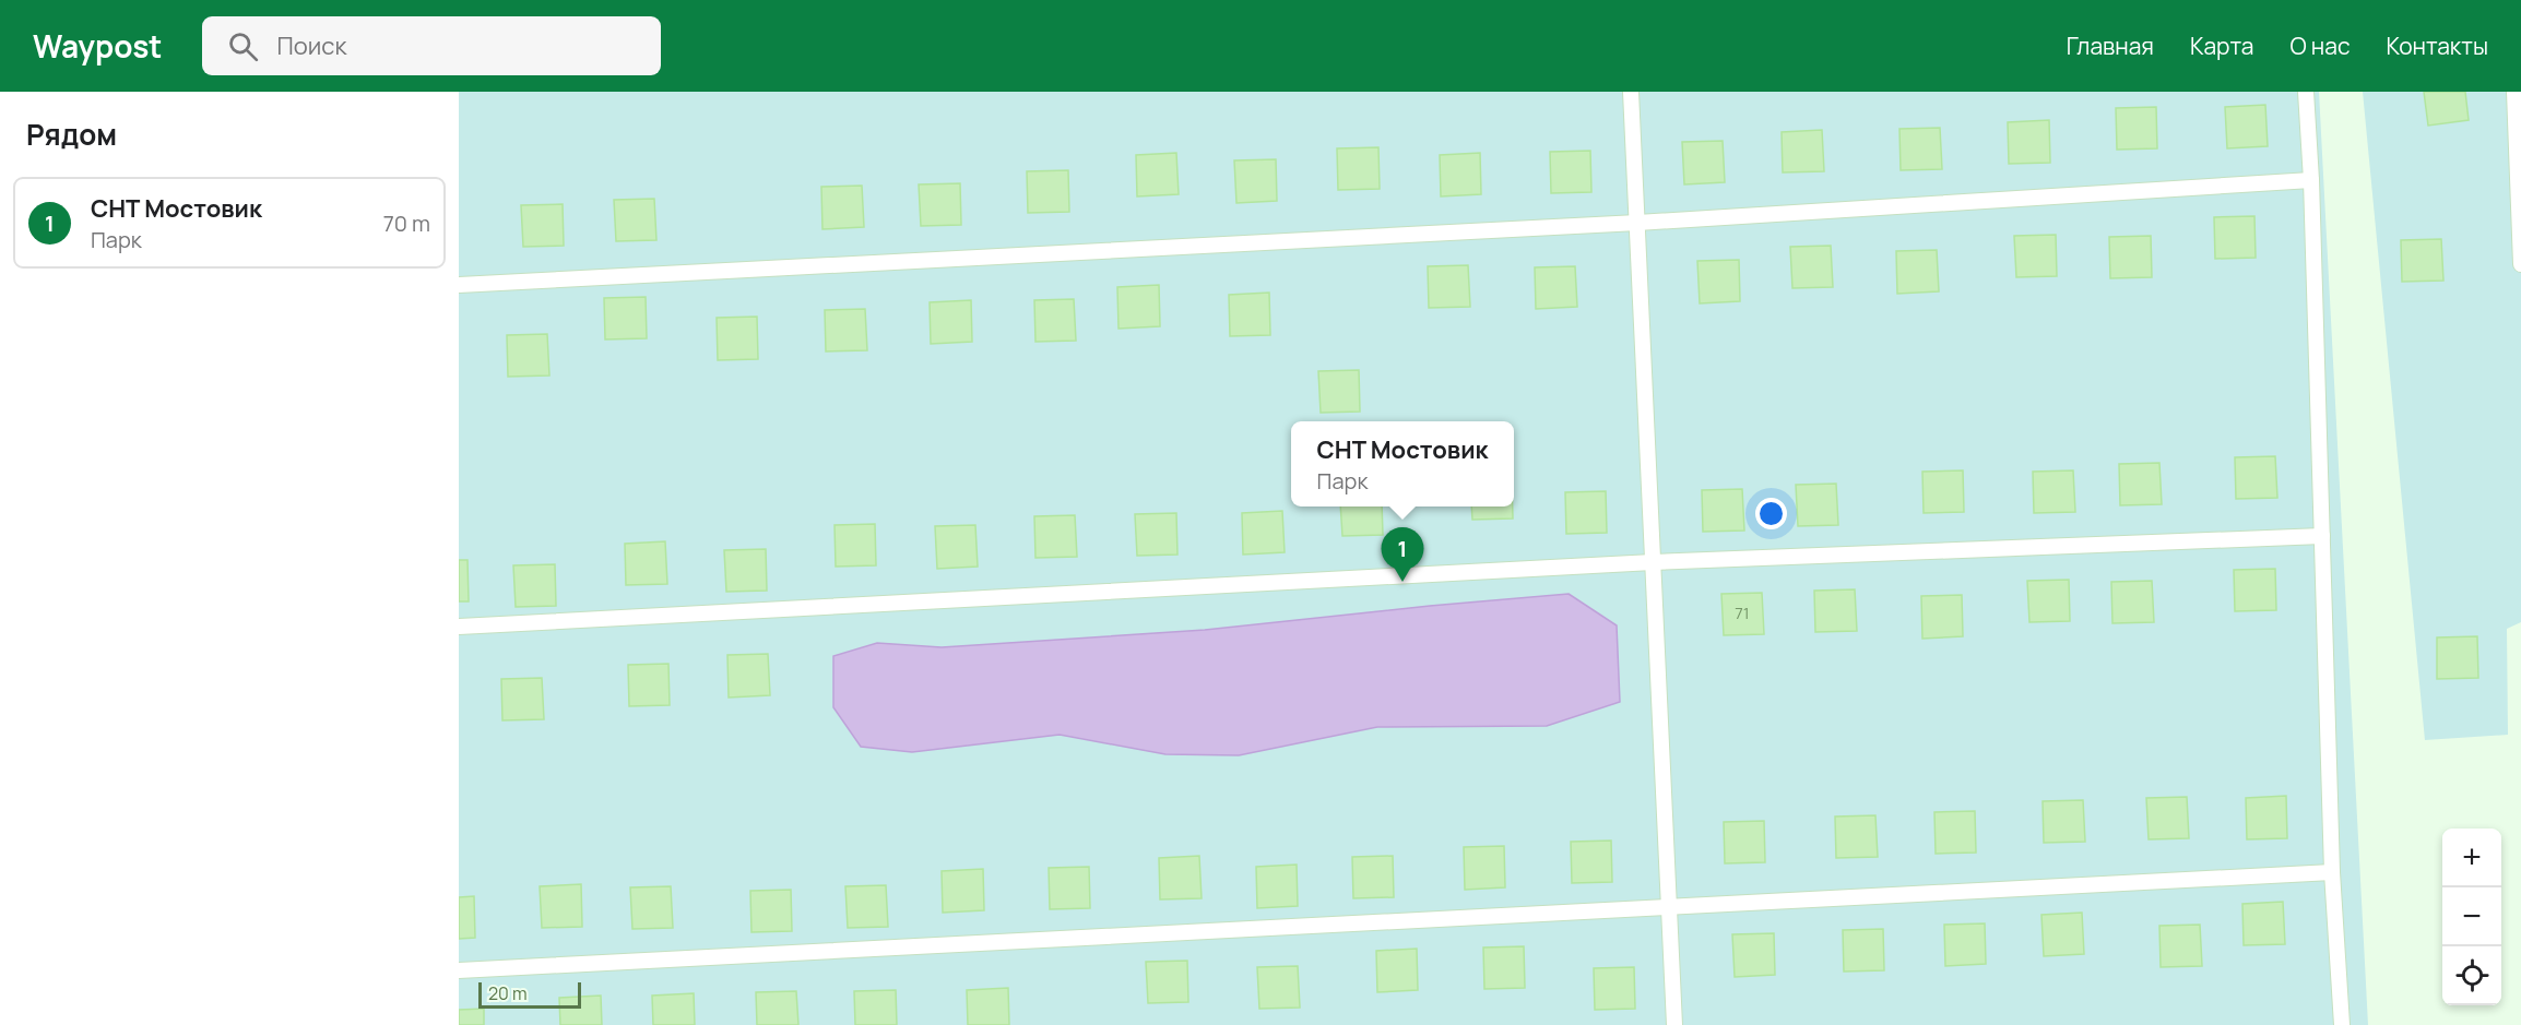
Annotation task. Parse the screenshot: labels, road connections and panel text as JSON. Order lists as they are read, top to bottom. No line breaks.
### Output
{"house_numbers":["71"],"scale_bar":"20 m","page":{"header":"Waypost","search":"Поиск","nav":["Главная","Карта","О нас","Контакты"],"heading":"Рядом","list":[{"mark":"1","name":"СНТ Мостовик","note":"Парк","value":"70 m"}],"popup":["СНТ Мостовик","Парк"],"pins":"1","map_buttons":["+","−"],"scale":"20 m"}}
